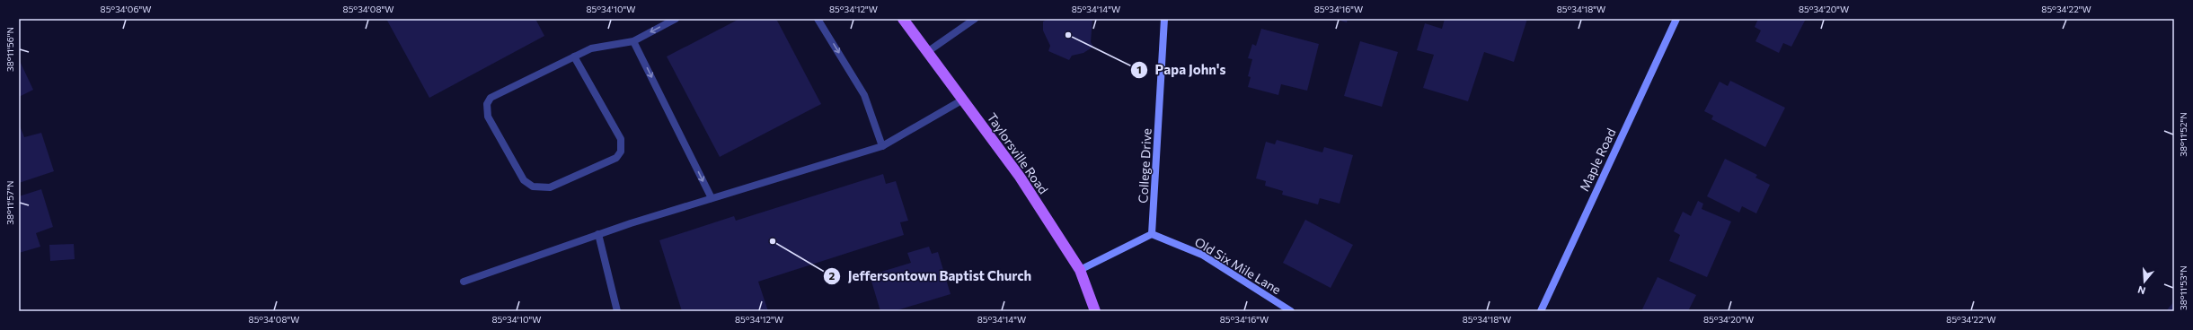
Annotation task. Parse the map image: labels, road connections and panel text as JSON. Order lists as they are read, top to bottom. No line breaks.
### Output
{"streets":{"main road":["Taylorsville Road"],"street":["Maple Road","College Drive","Old Six Mile Lane"]},"crossings":[["College Drive","Old Six Mile Lane"]],"places":["Papa John's","Jeffersontown Baptist Church"],"north":"bottom","coordinates":["85°34'06\"W","85°34'08\"W","85°34'10\"W","85°34'12\"W","85°34'14\"W","85°34'16\"W","85°34'18\"W","85°34'20\"W","85°34'22\"W","38°11'56\"N","38°11'52\"N","38°11'57\"N","38°11'53\"N"]}
